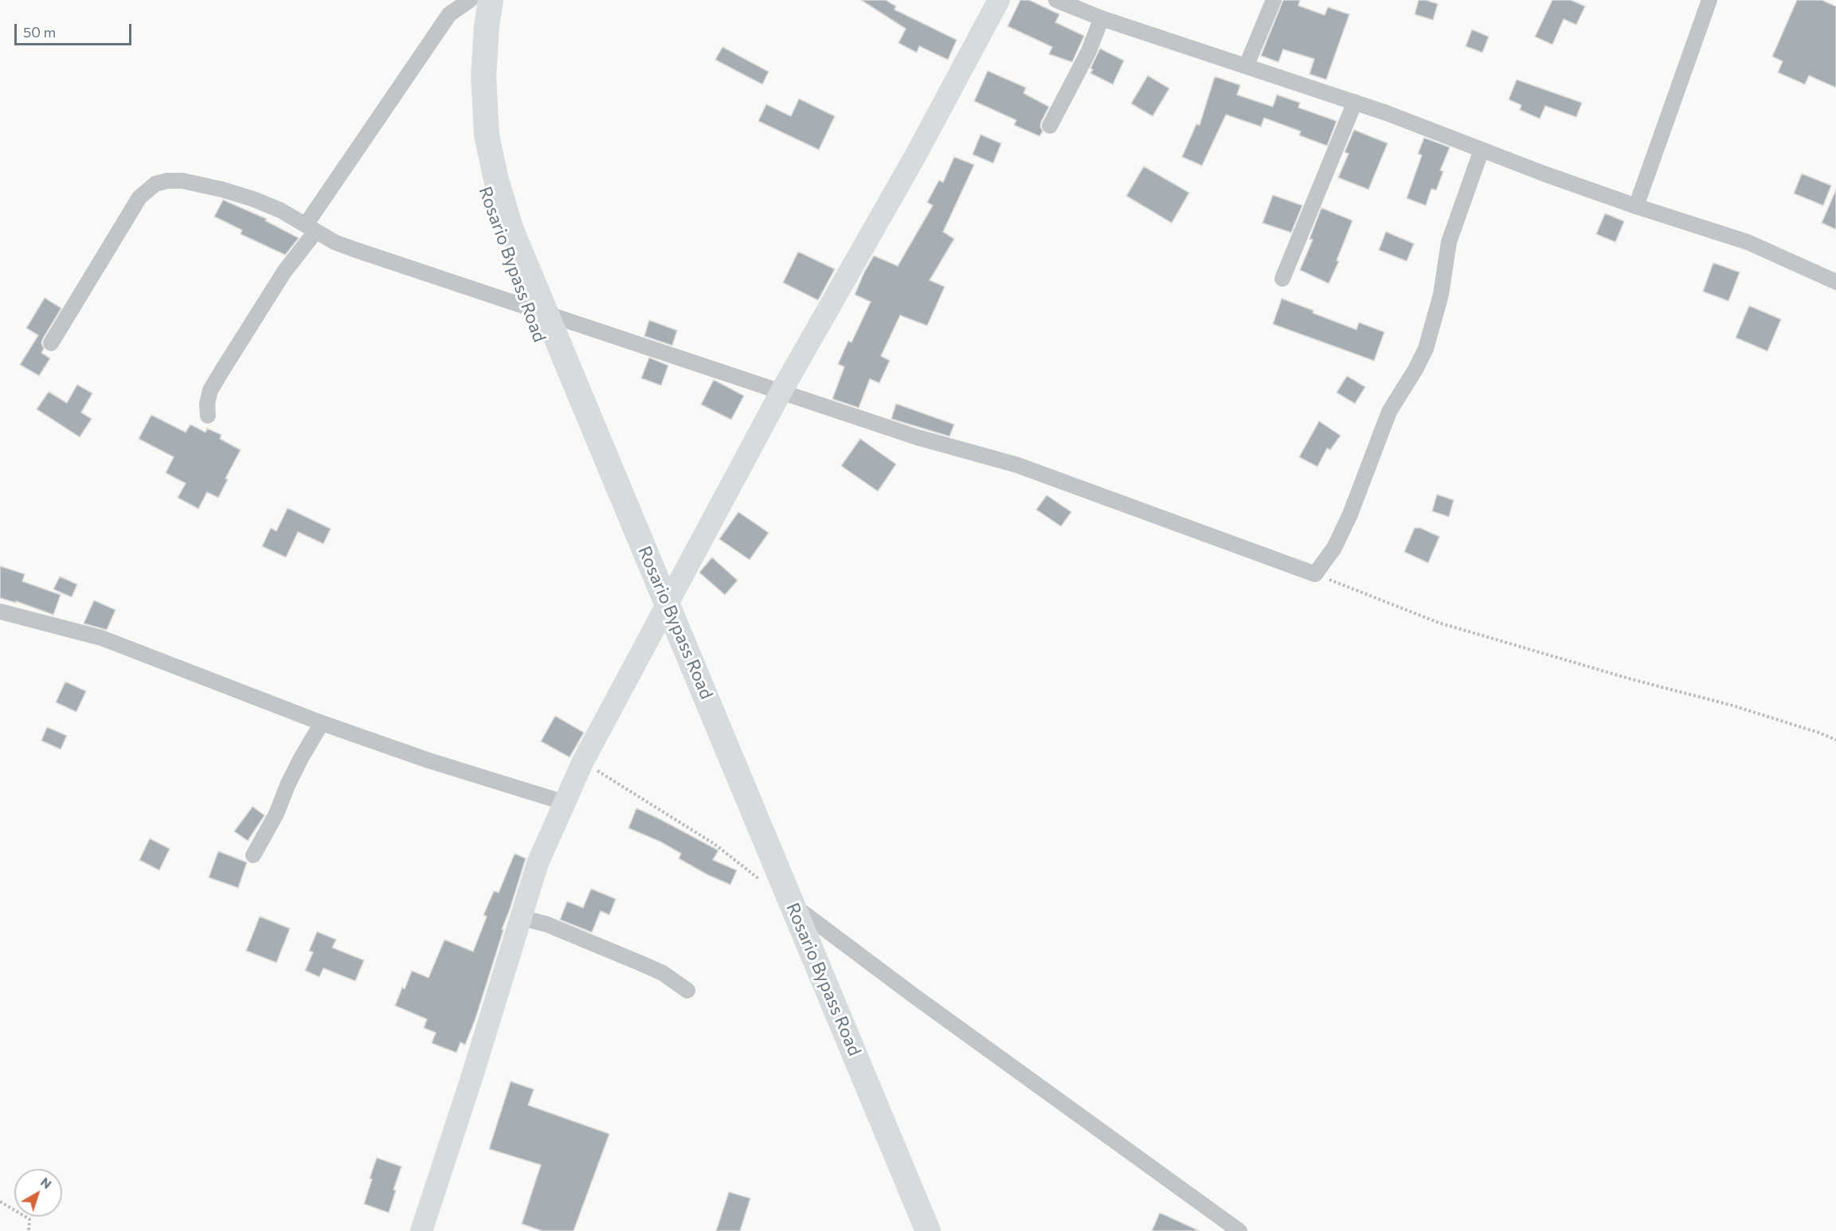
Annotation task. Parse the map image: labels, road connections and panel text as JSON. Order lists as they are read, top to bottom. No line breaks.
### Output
{"streets":{"main road":["Rosario Bypass Road"]},"scale_bar":"50 m","north":"top right"}
